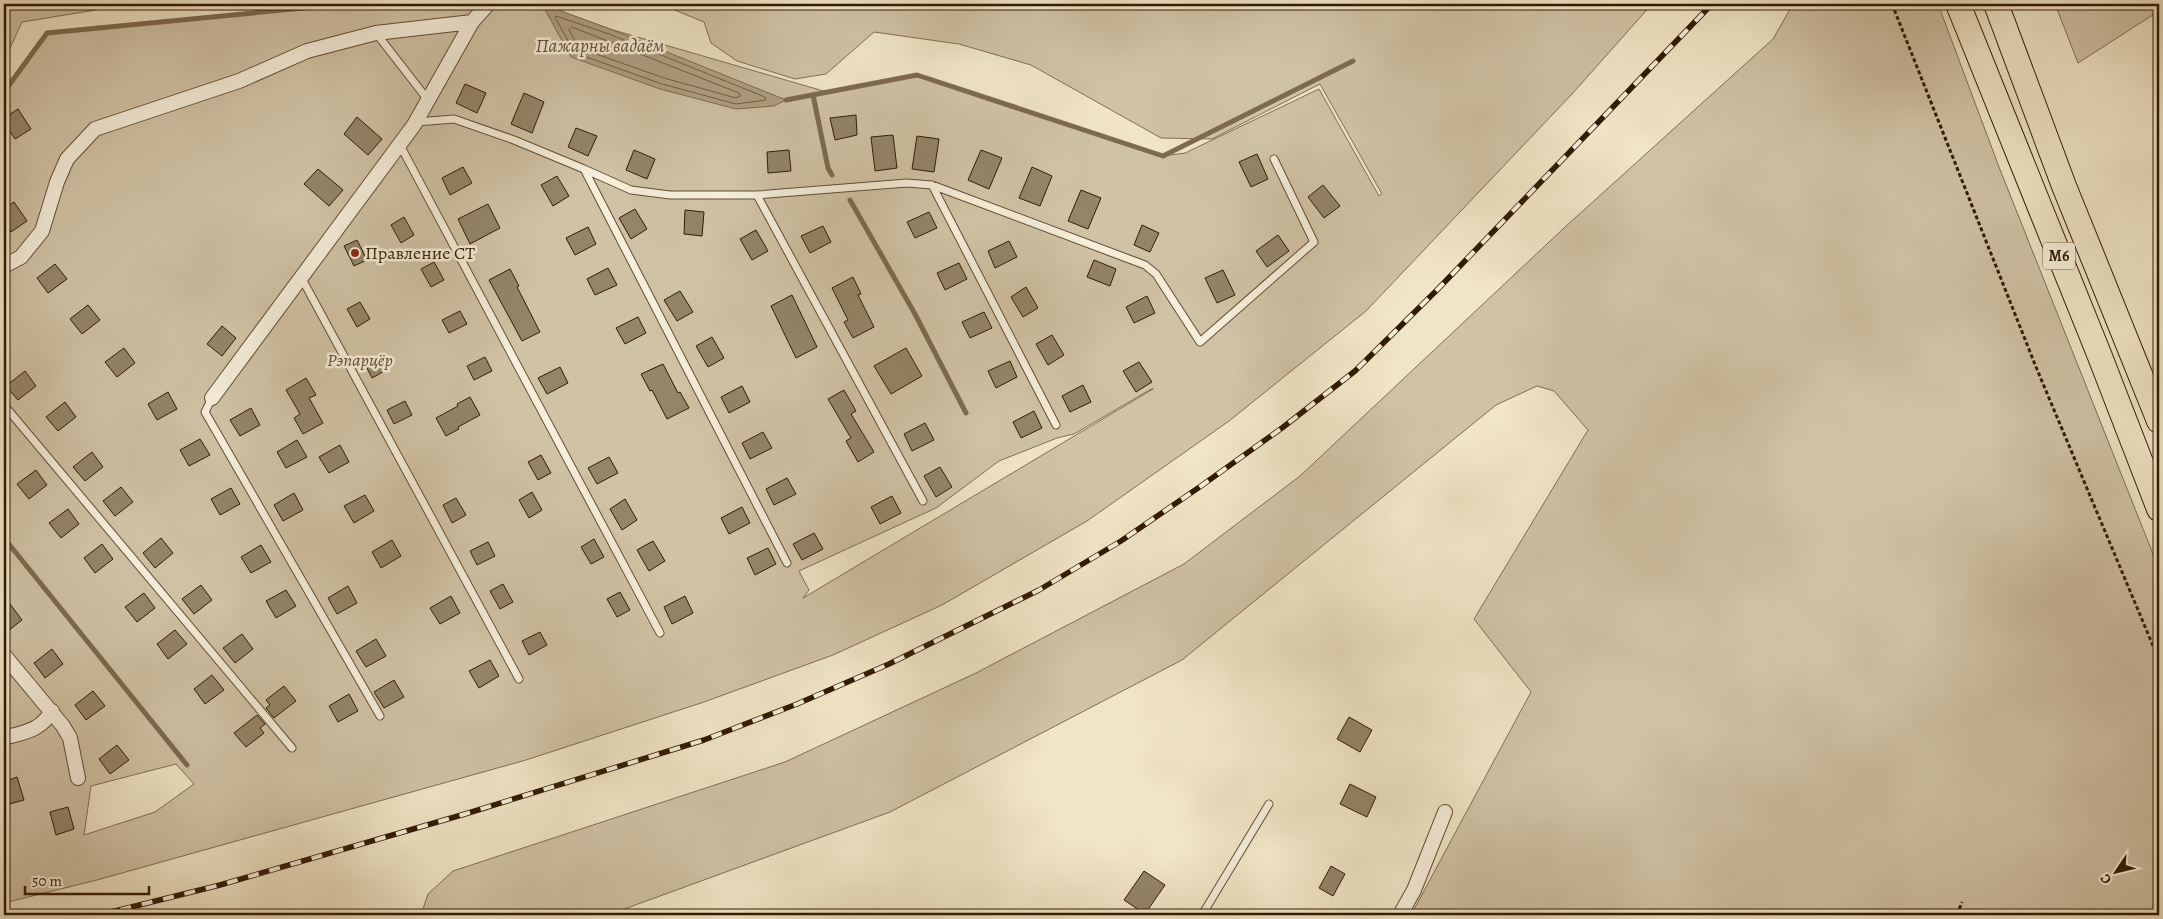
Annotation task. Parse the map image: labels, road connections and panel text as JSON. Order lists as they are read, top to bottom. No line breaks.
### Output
{"streets":{"highway":["М6"]},"water":["Пажарны вадаём"],"parks":["Рэпарцёр"],"places":["Правление СТ"],"scale_bar":"50 m","north":"bottom left"}
